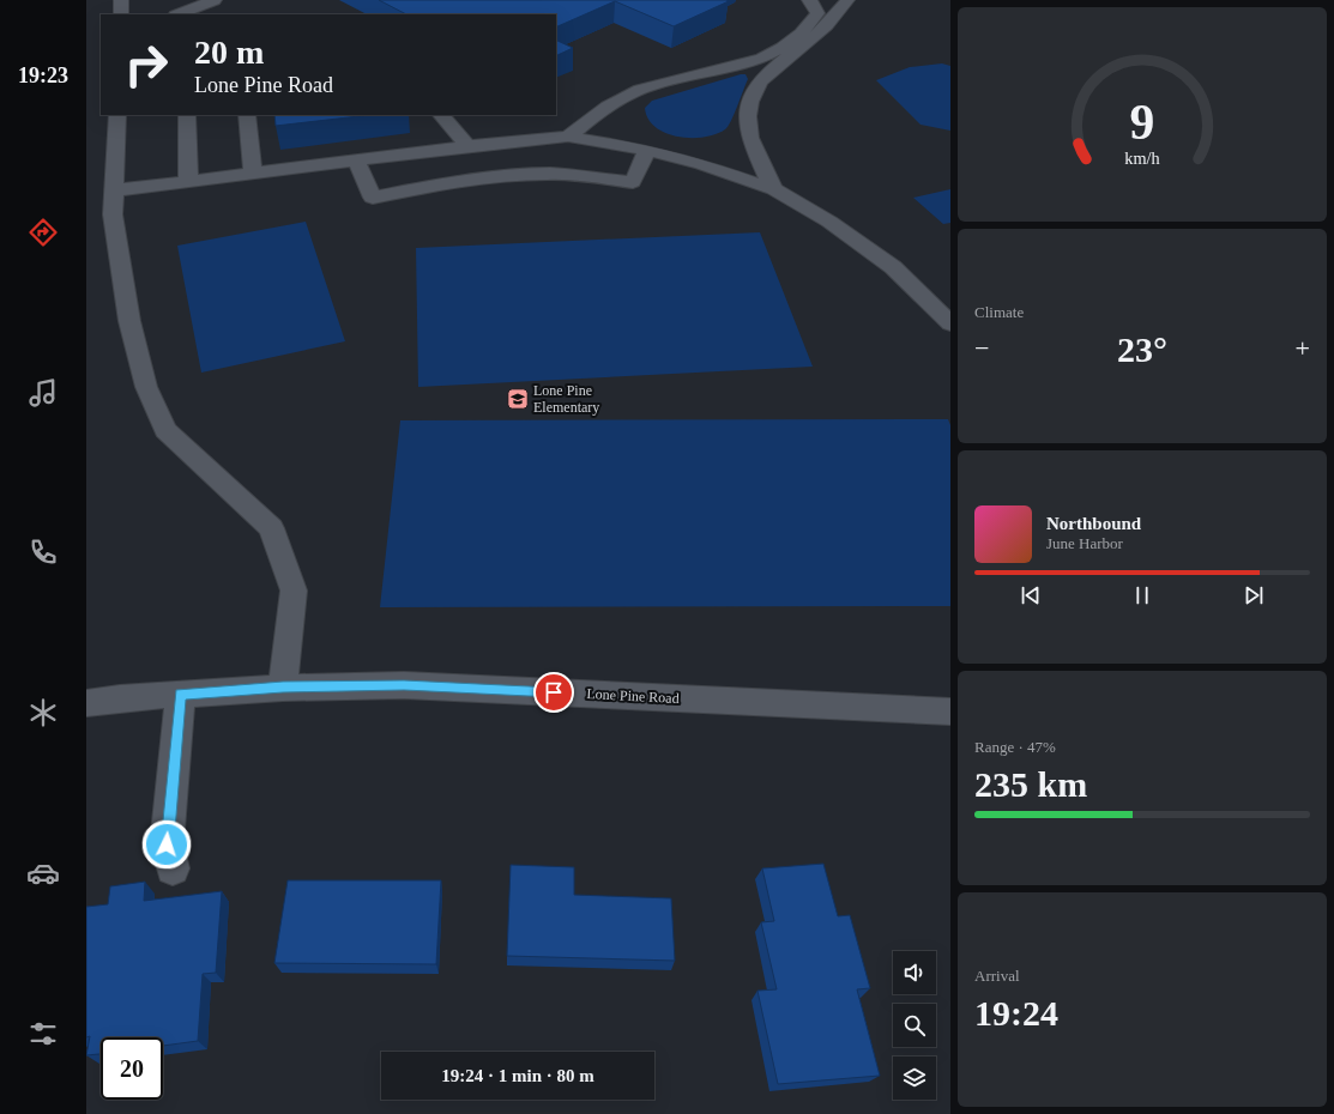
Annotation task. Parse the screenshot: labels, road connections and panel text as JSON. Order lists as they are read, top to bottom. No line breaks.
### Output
{"streets":{"street":["Lone Pine Road"]},"places":{"school or university":["Lone Pine Elementary"]},"page":{"tabs":"19:23","turn":["20 m","Lone Pine Road"],"tile":["Climate",["Range · 47%","235 km"],["Arrival","19:24"]],"heat":["−","23°","+"],"song":["Northbound","June Harbor"],"limit":"20","trip":"19:24 · 1 min · 80 m","gauge":["9","km/h"]}}
